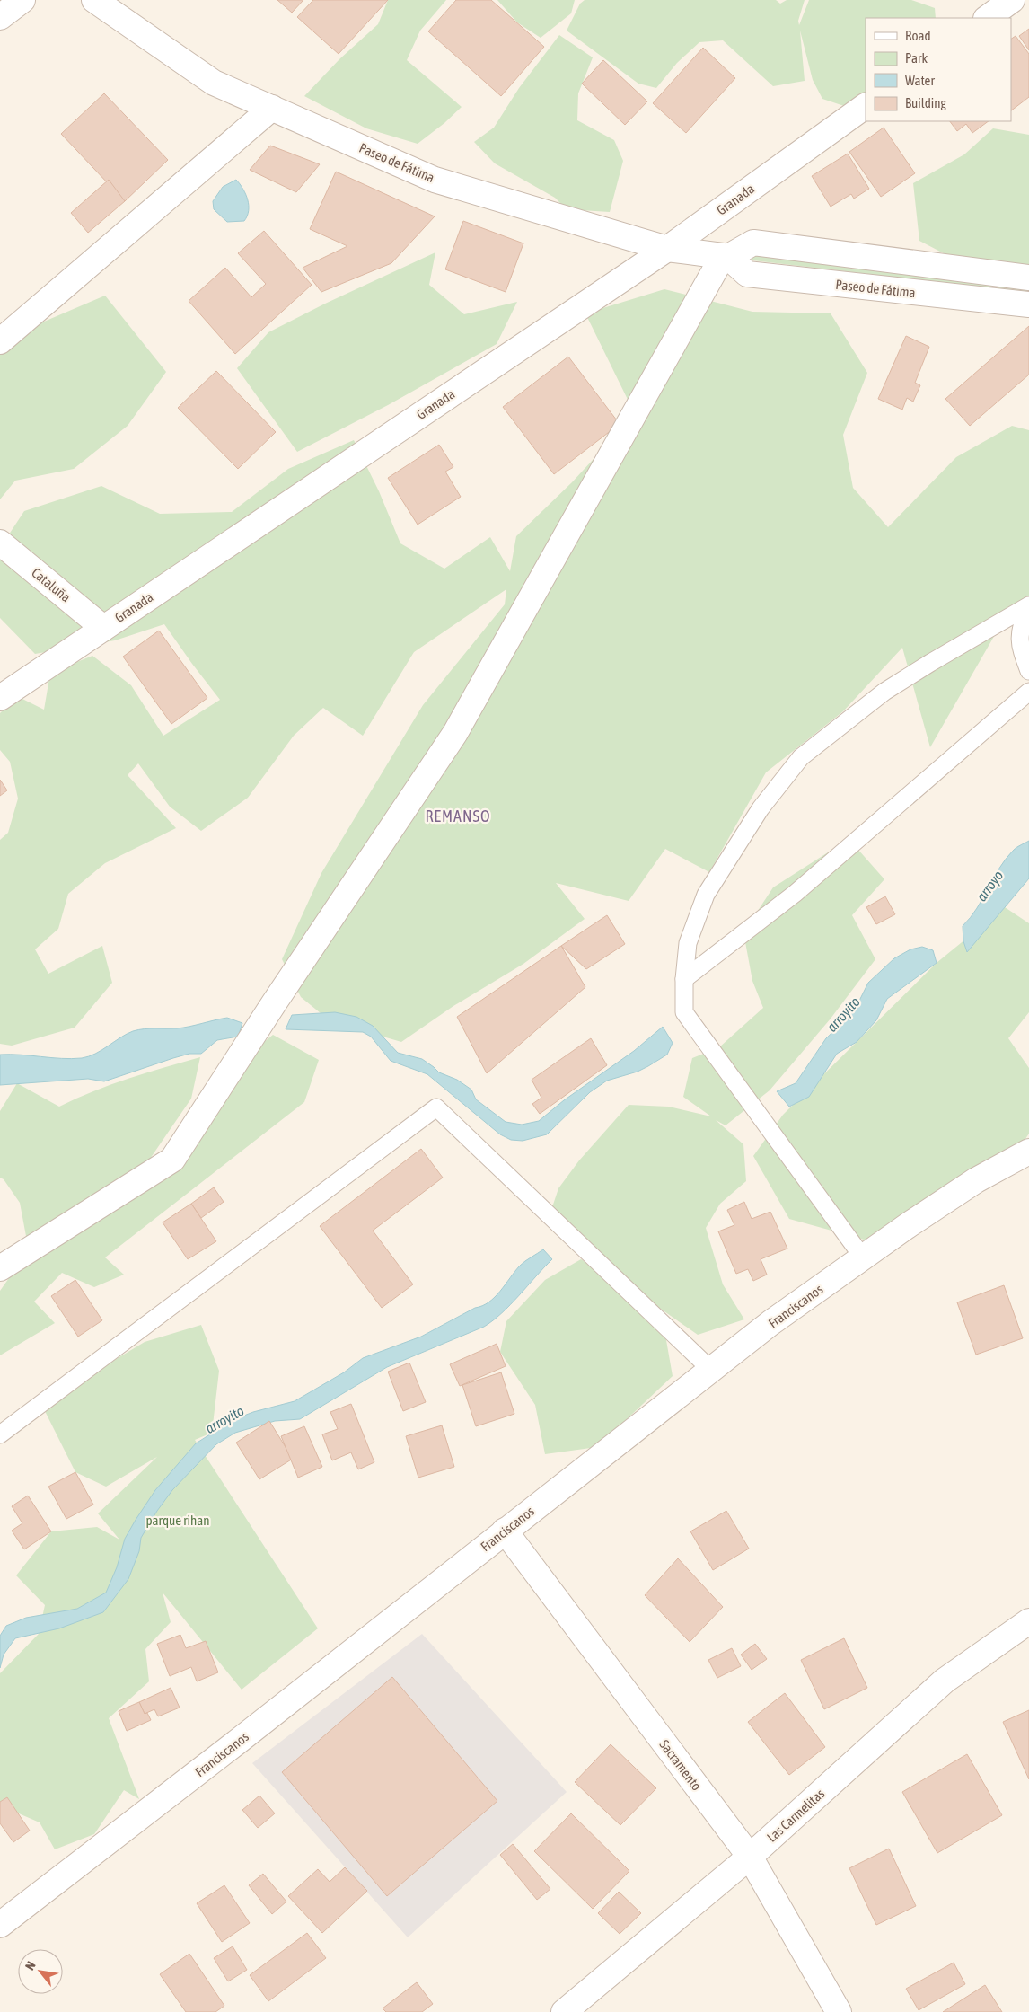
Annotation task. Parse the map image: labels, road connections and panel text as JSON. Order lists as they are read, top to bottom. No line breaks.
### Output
{"streets":{"street":["Paseo de Fátima","Granada","Cataluña","Franciscanos","Sacramento","Las Carmelitas"]},"crossings":[["Paseo de Fátima","Granada"],["Granada","Cataluña"],["Franciscanos","Sacramento"],["Sacramento","Las Carmelitas"]],"districts":["REMANSO"],"water":["arroyo","arroyito"],"parks":["parque rihan"],"legend":["Road","Park","Water","Building"],"north":"top left"}
